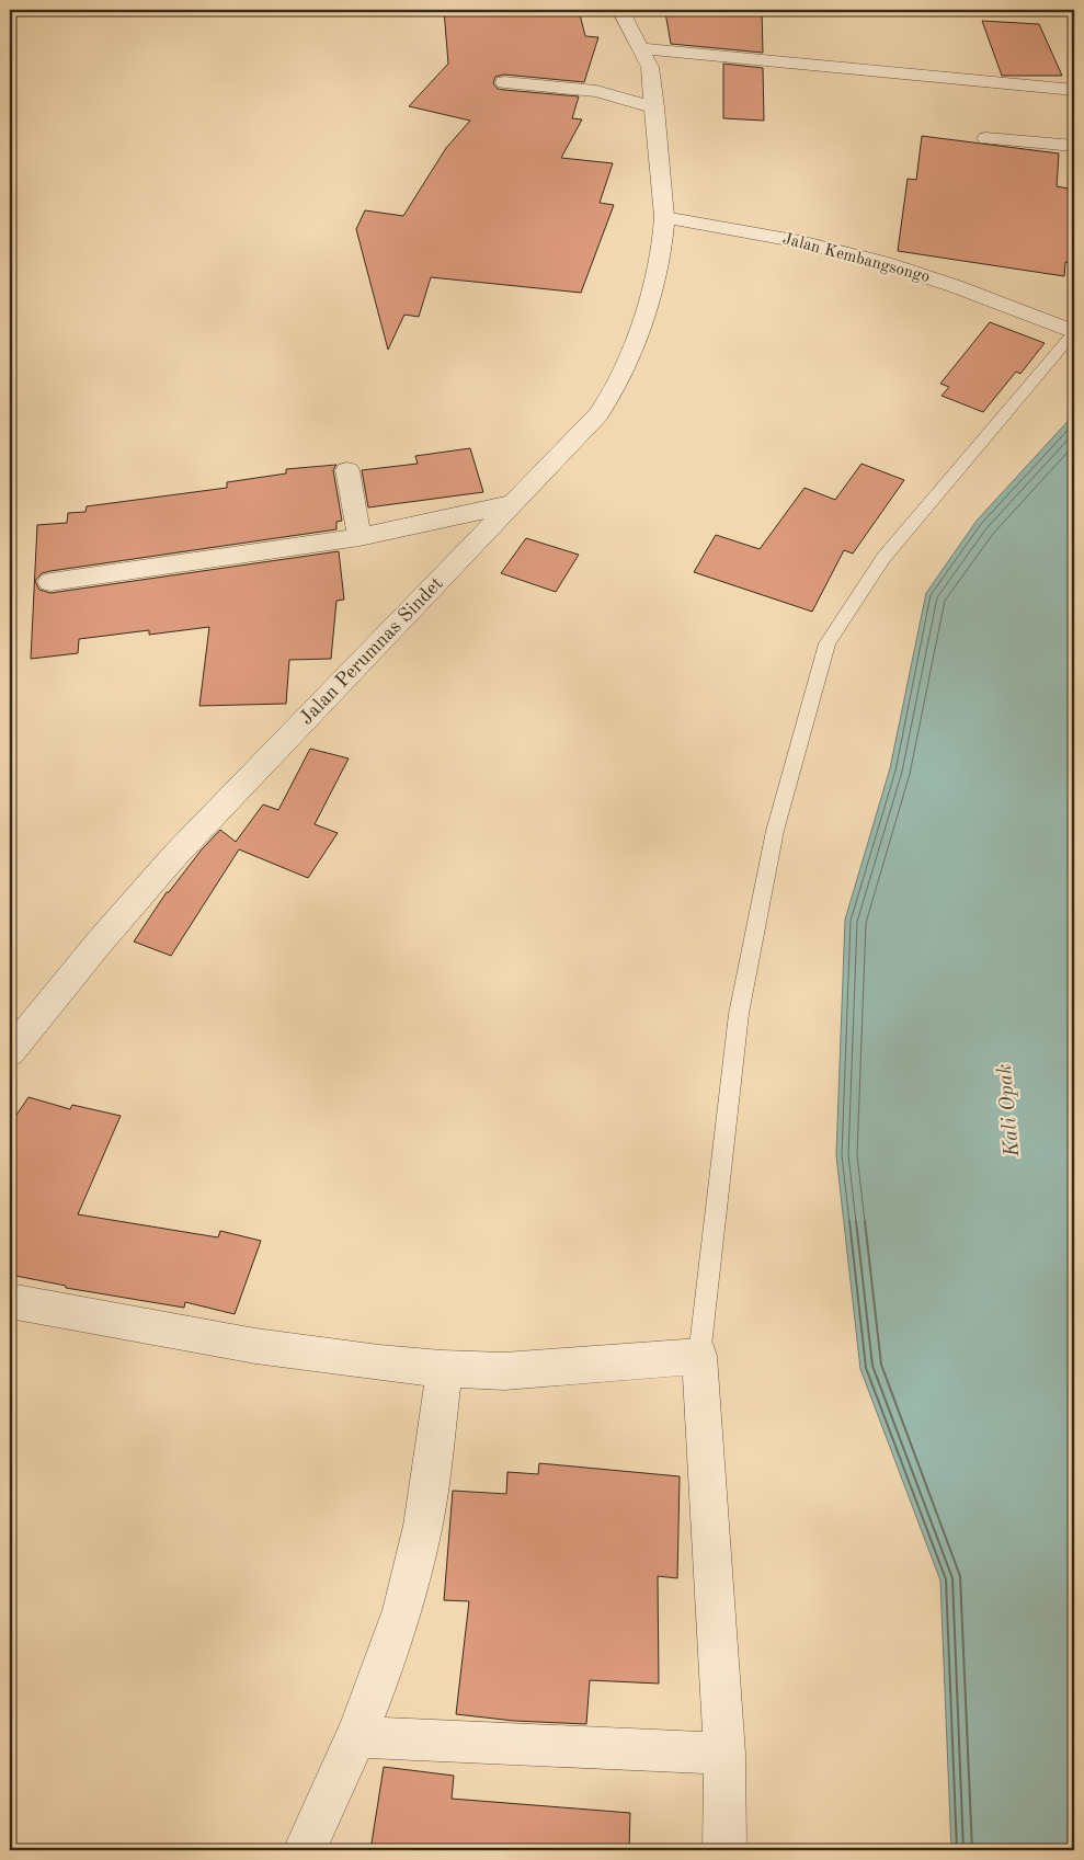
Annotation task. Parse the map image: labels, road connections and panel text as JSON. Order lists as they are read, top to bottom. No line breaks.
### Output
{"streets":{"street":["Jalan Kembangsongo","Jalan Perumnas Sindet"]},"crossings":[["Jalan Kembangsongo","Jalan Perumnas Sindet"]],"water":["Kali Opak"]}
